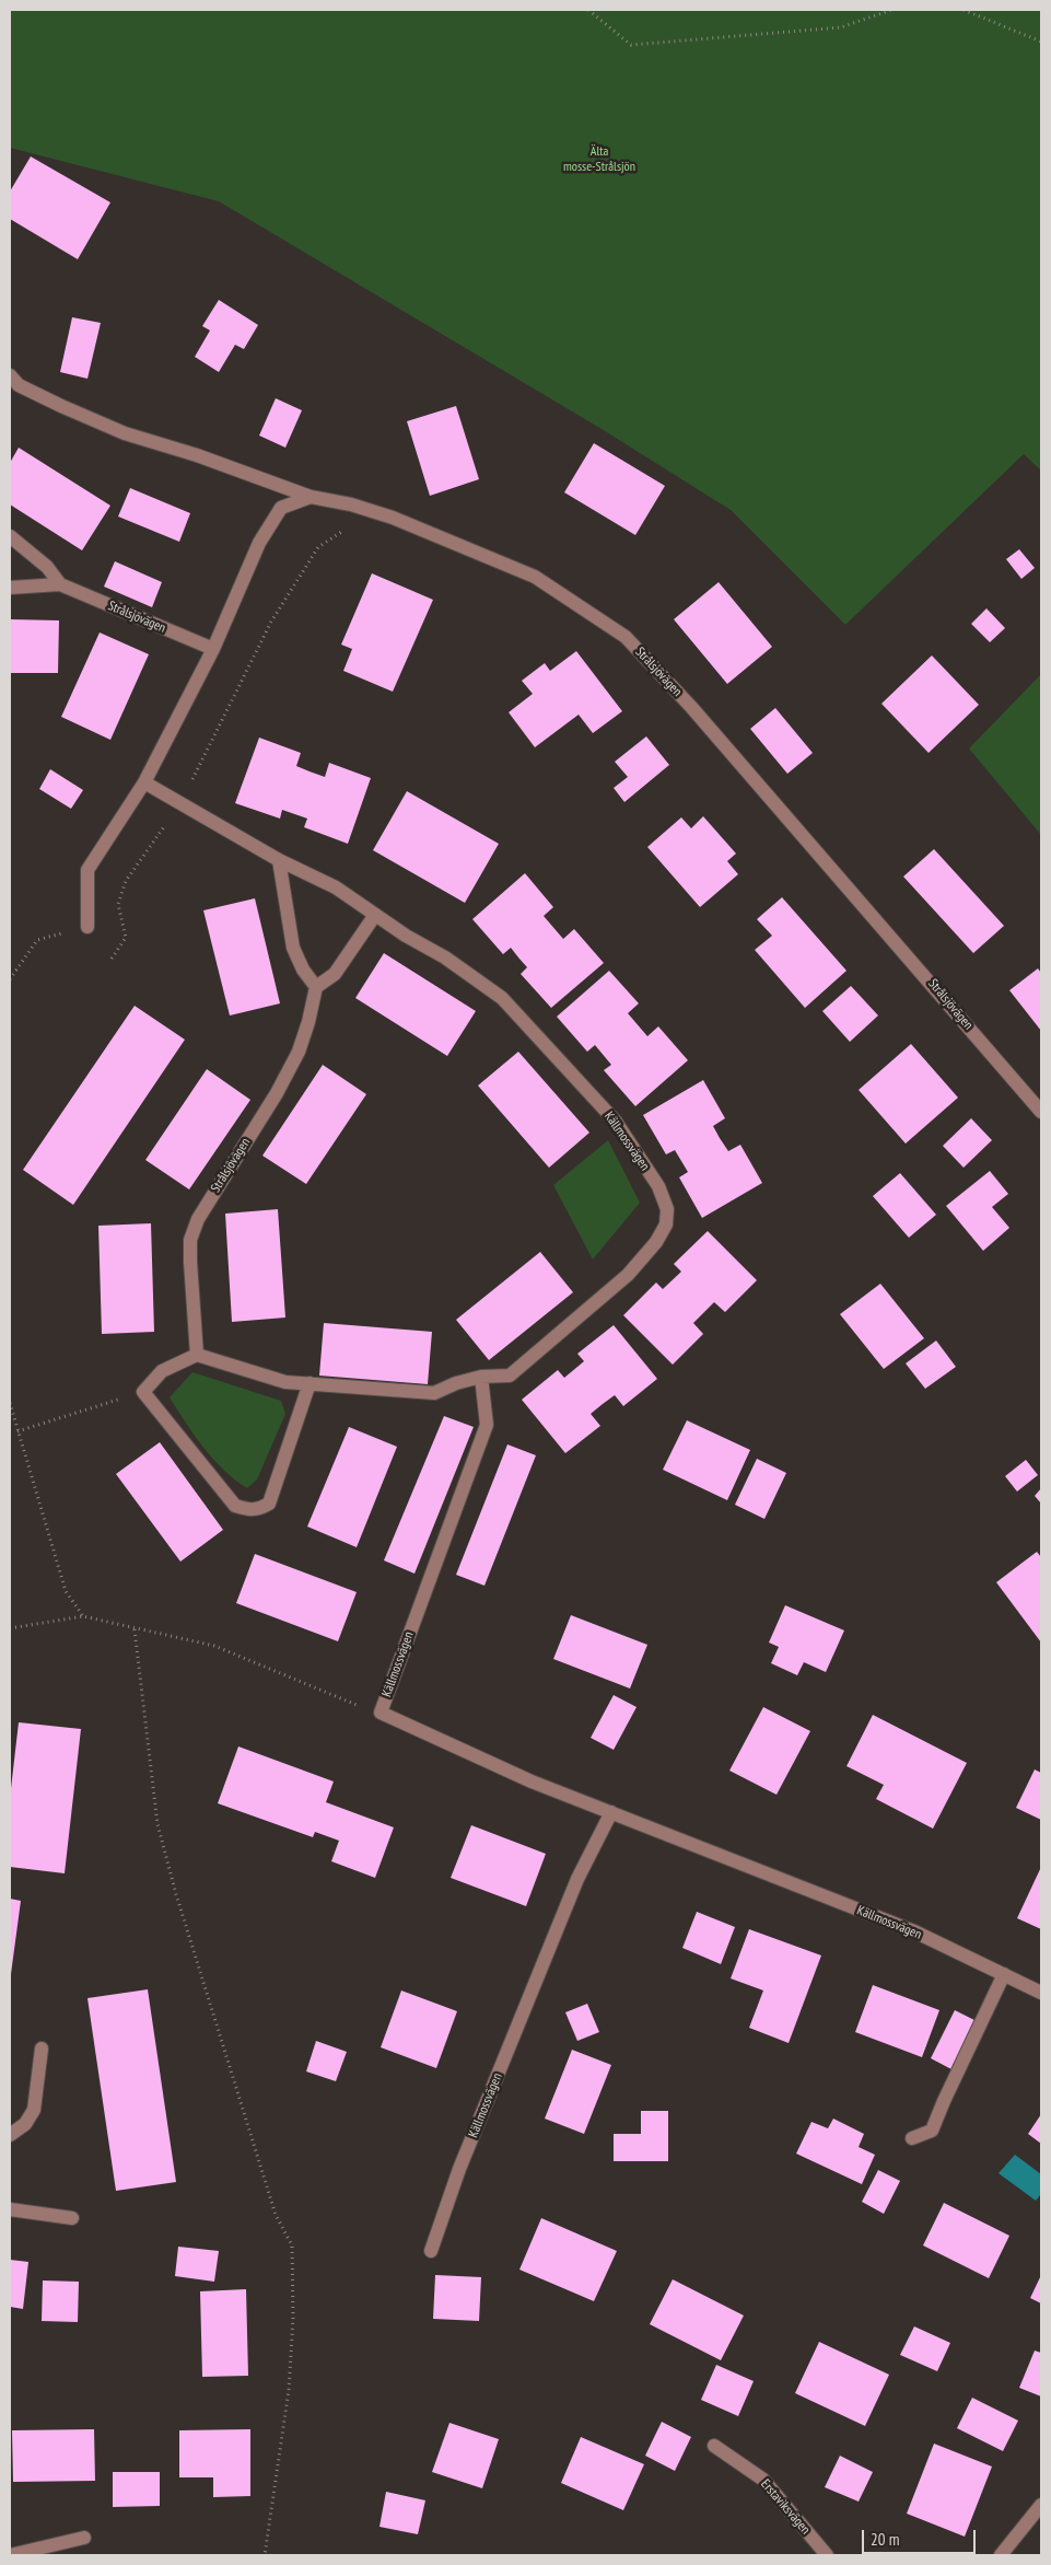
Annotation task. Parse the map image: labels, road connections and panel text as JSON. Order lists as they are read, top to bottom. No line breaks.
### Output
{"streets":{"street":["Strålsjövägen","Källmossvägen","Erstaviksvägen"]},"crossings":[["Strålsjövägen","Källmossvägen"]],"parks":["Älta mosse-Strålsjön"],"scale_bar":"20 m"}
